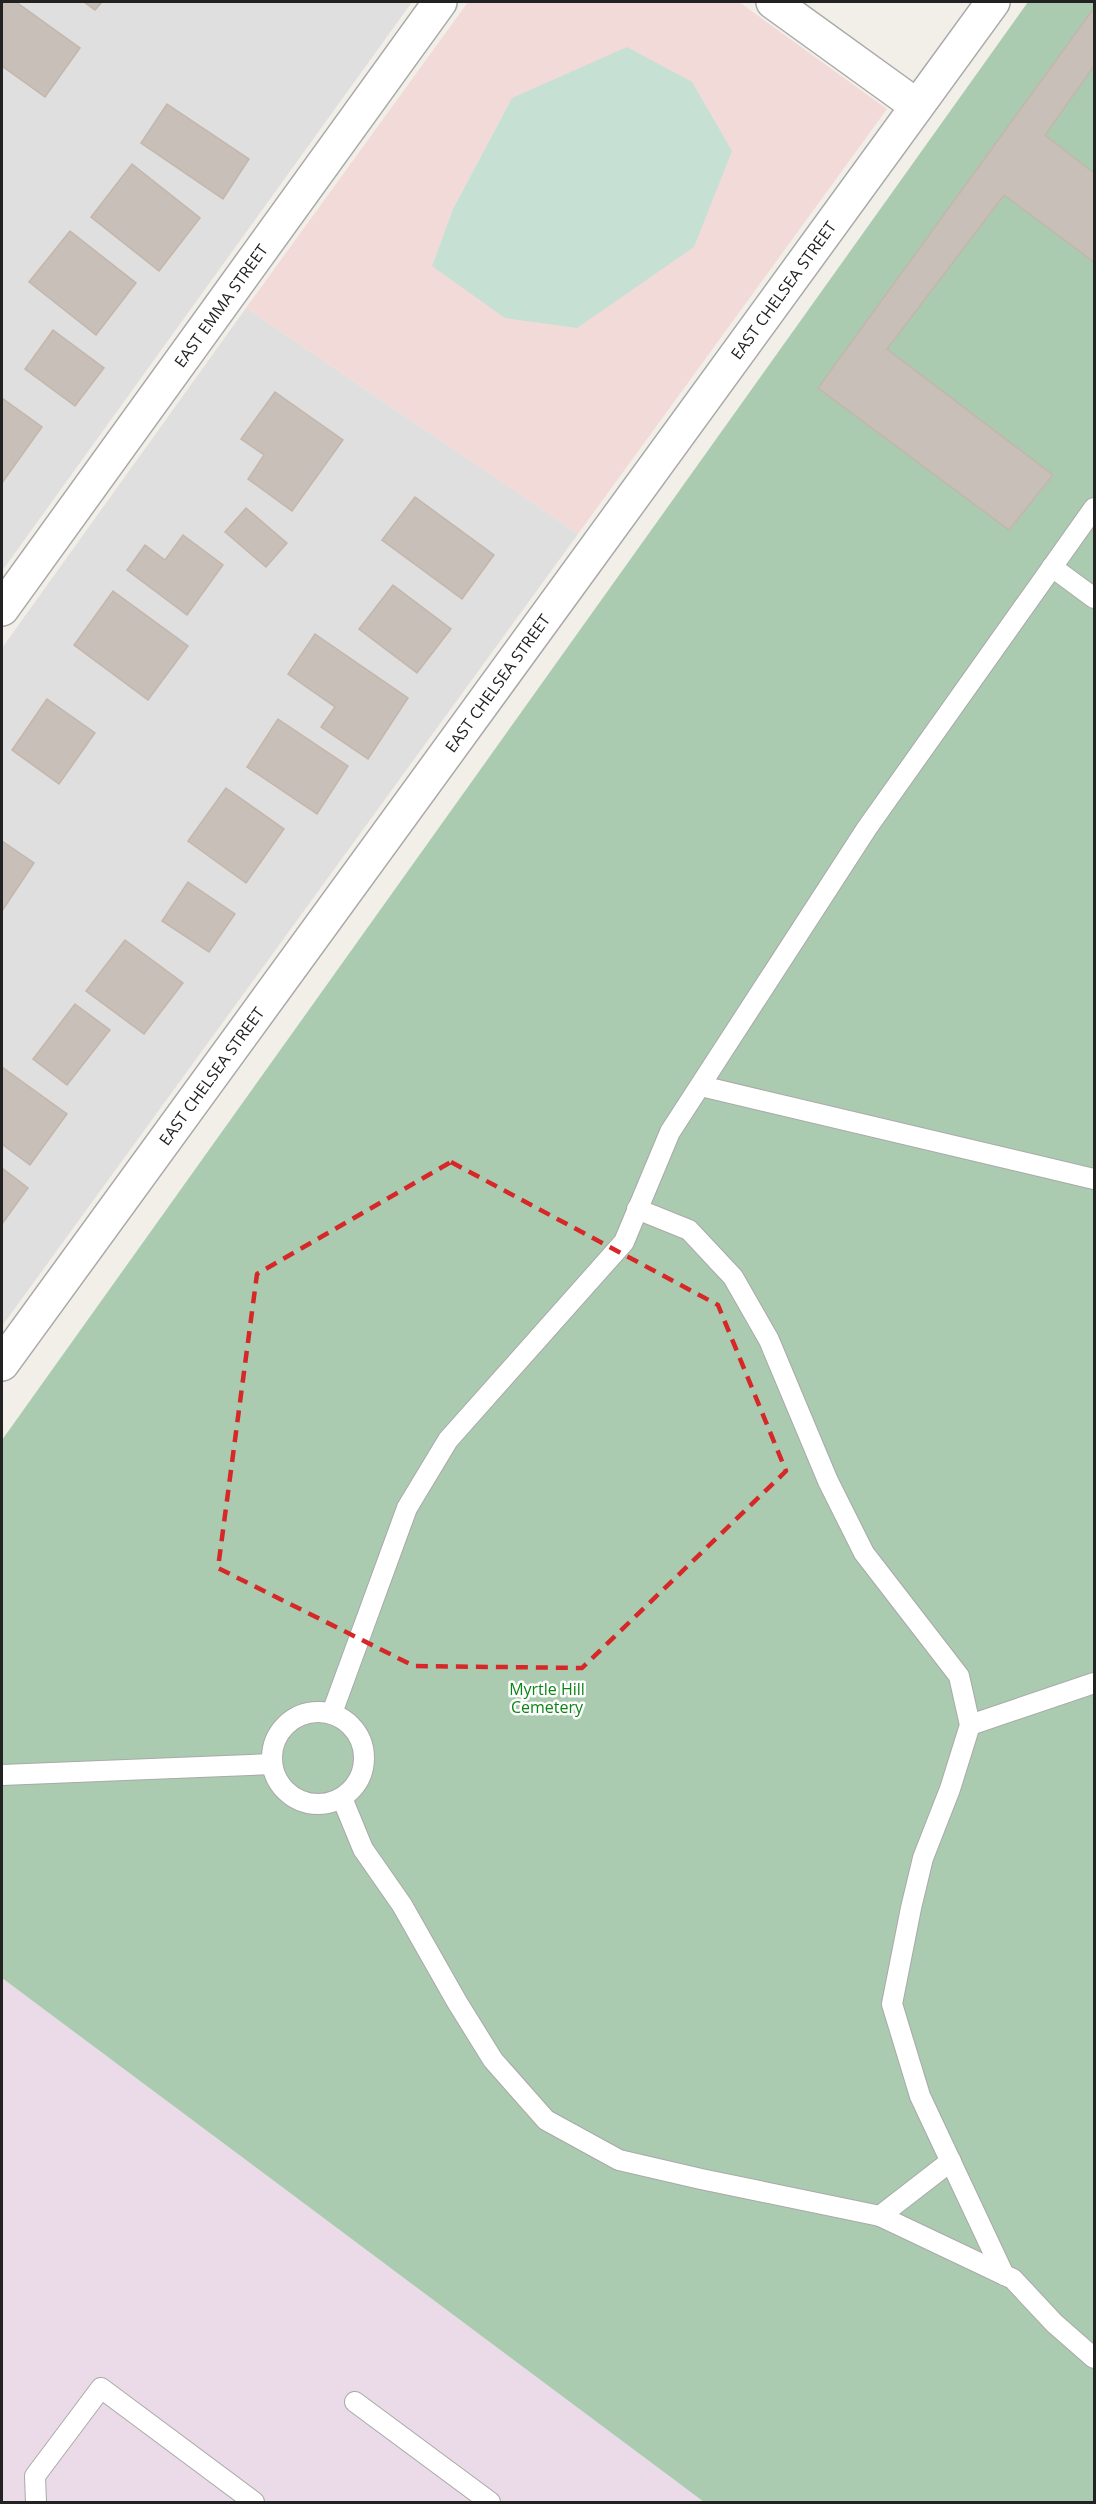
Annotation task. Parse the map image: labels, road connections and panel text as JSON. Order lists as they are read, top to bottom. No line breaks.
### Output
{"streets":{"street":["EAST CHELSEA STREET","EAST EMMA STREET"]},"parks":["Myrtle Hill Cemetery"]}
